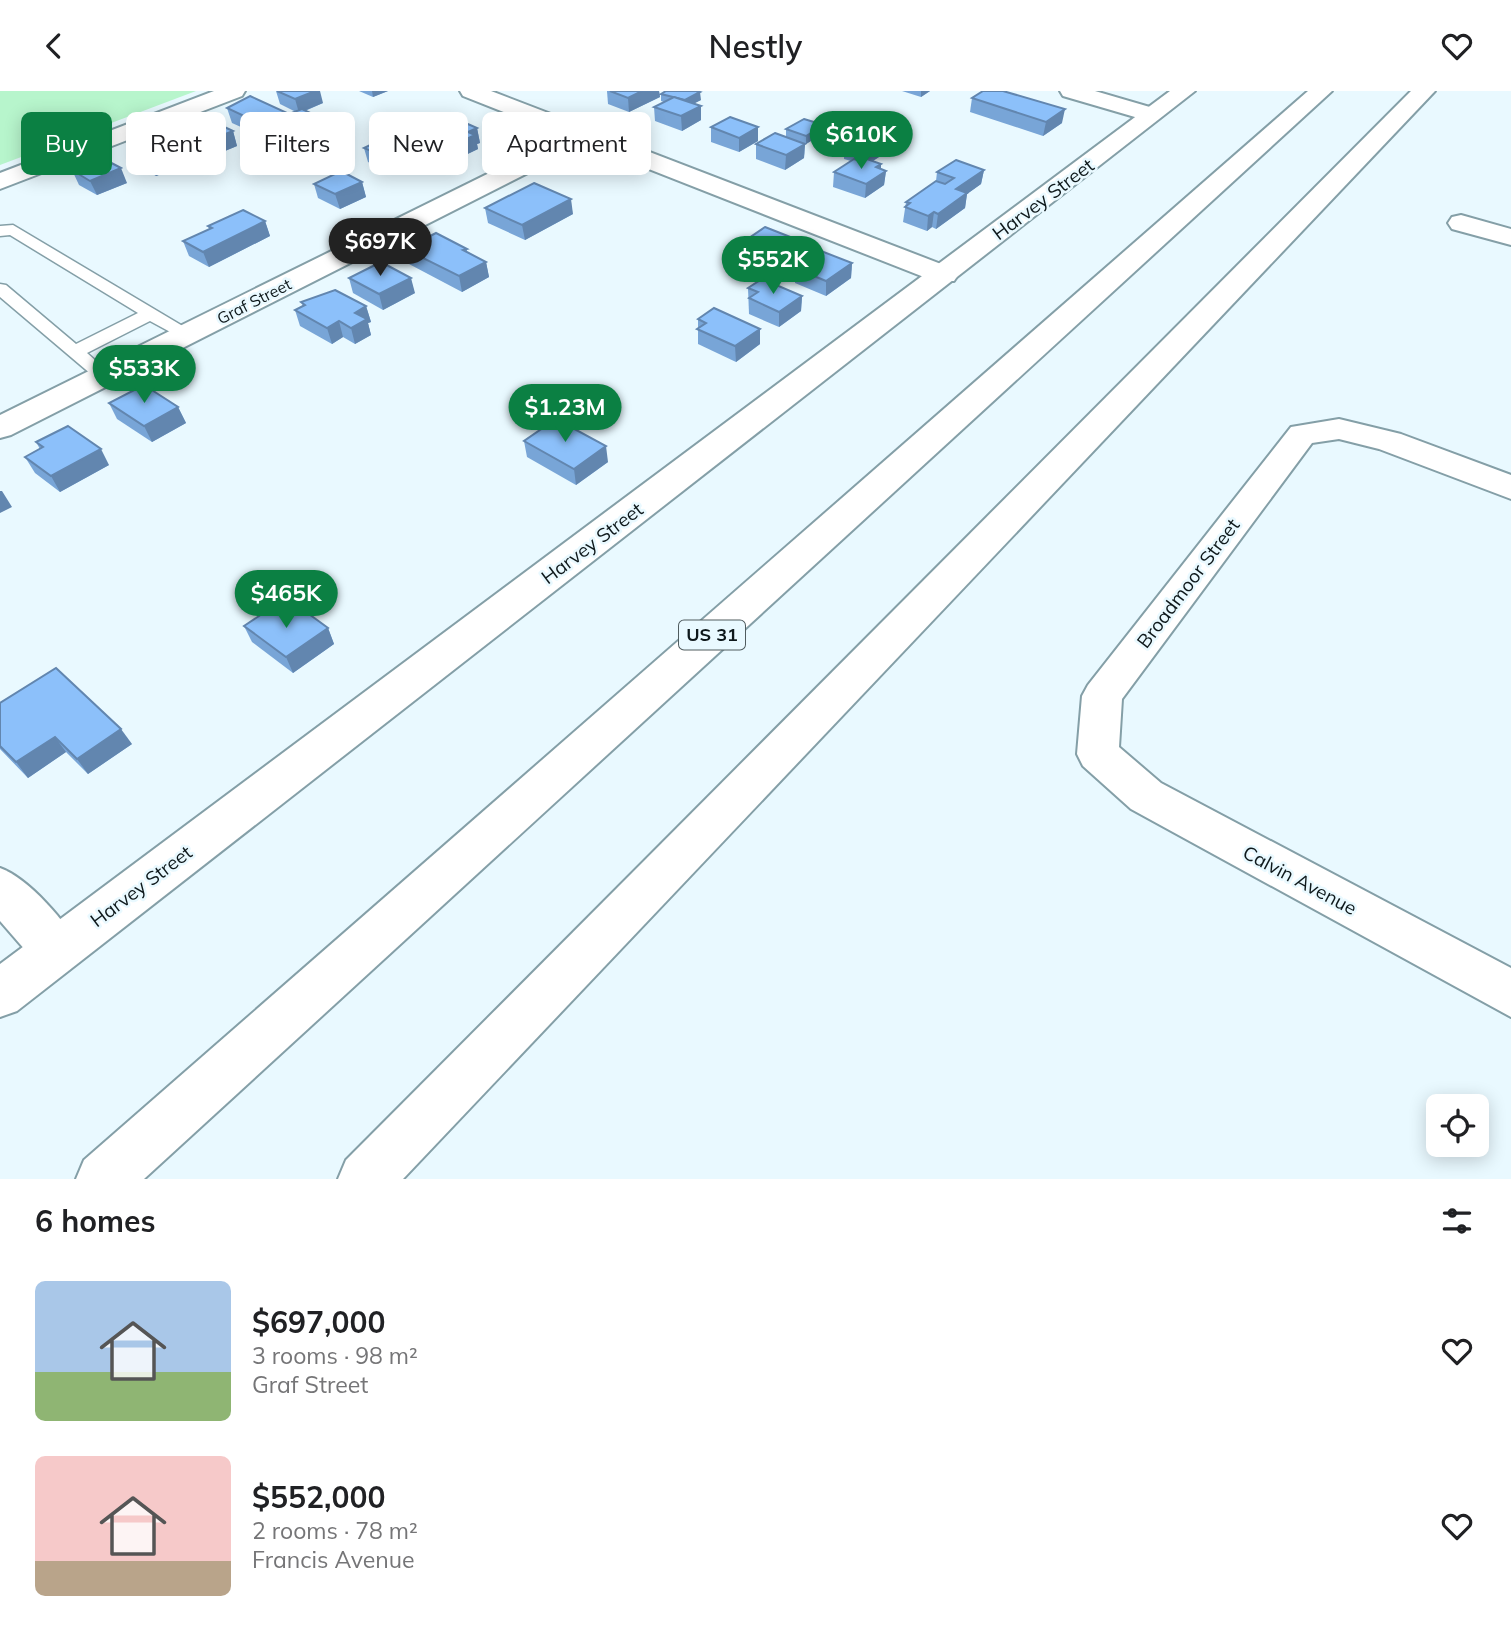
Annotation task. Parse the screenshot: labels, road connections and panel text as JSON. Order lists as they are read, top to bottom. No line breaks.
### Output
{"streets":{"main road":["Harvey Street","Graf Street","Broadmoor Street","US 31","Calvin Avenue"]},"crossings":[["Broadmoor Street","Calvin Avenue"]],"page":{"header":"Nestly","price":["$610K","$697K","$552K","$533K","$1.23M","$465K"],"chip":["Buy","Rent","Filters","New","Apartment"],"heading":"6 homes","list":[{"name":"$697,000","note":"3 rooms · 98 m² · Graf Street"},{"name":"$552,000","note":"2 rooms · 78 m² · Francis Avenue"}]}}
